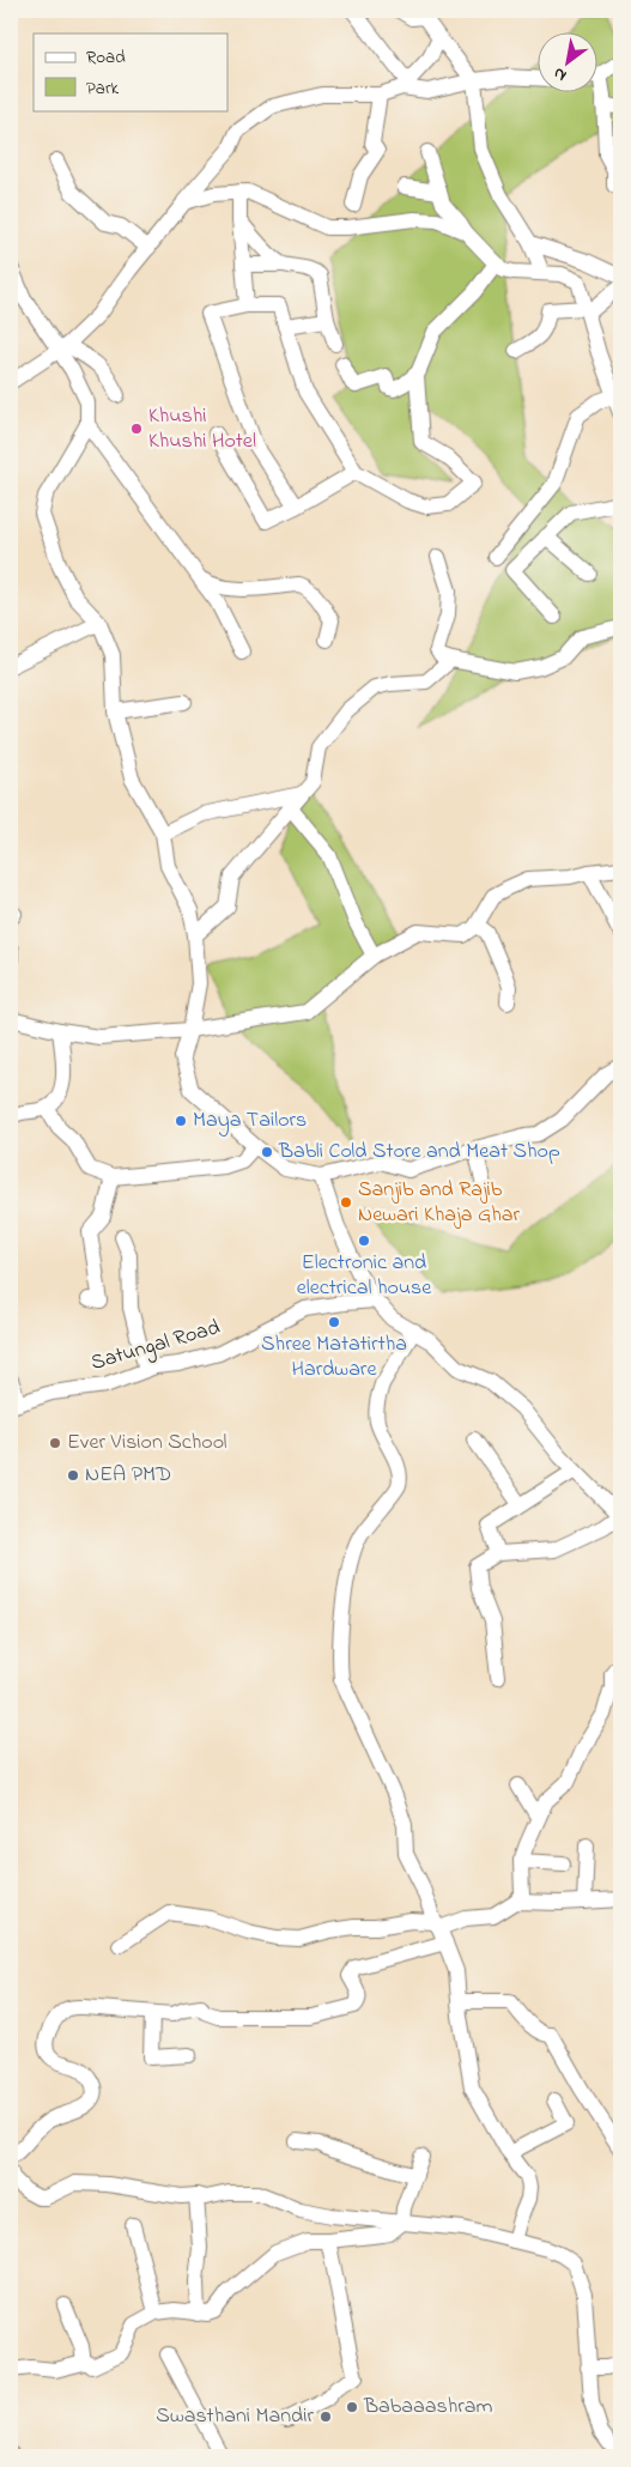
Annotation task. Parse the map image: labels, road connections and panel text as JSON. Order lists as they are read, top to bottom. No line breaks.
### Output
{"streets":{"street":["Satungal Road"]},"places":["Khushi Khushi Hotel","Maya Tailors","Babli Cold Store and Meat Shop","Sanjib and Rajib Newari Khaja Ghar","Electronic and electrical house","Shree Matatirtha Hardware","Ever Vision School","NEA PMD","Babaaashram","Swasthani Mandir"],"legend":["Road","Park"],"north":"bottom left"}
